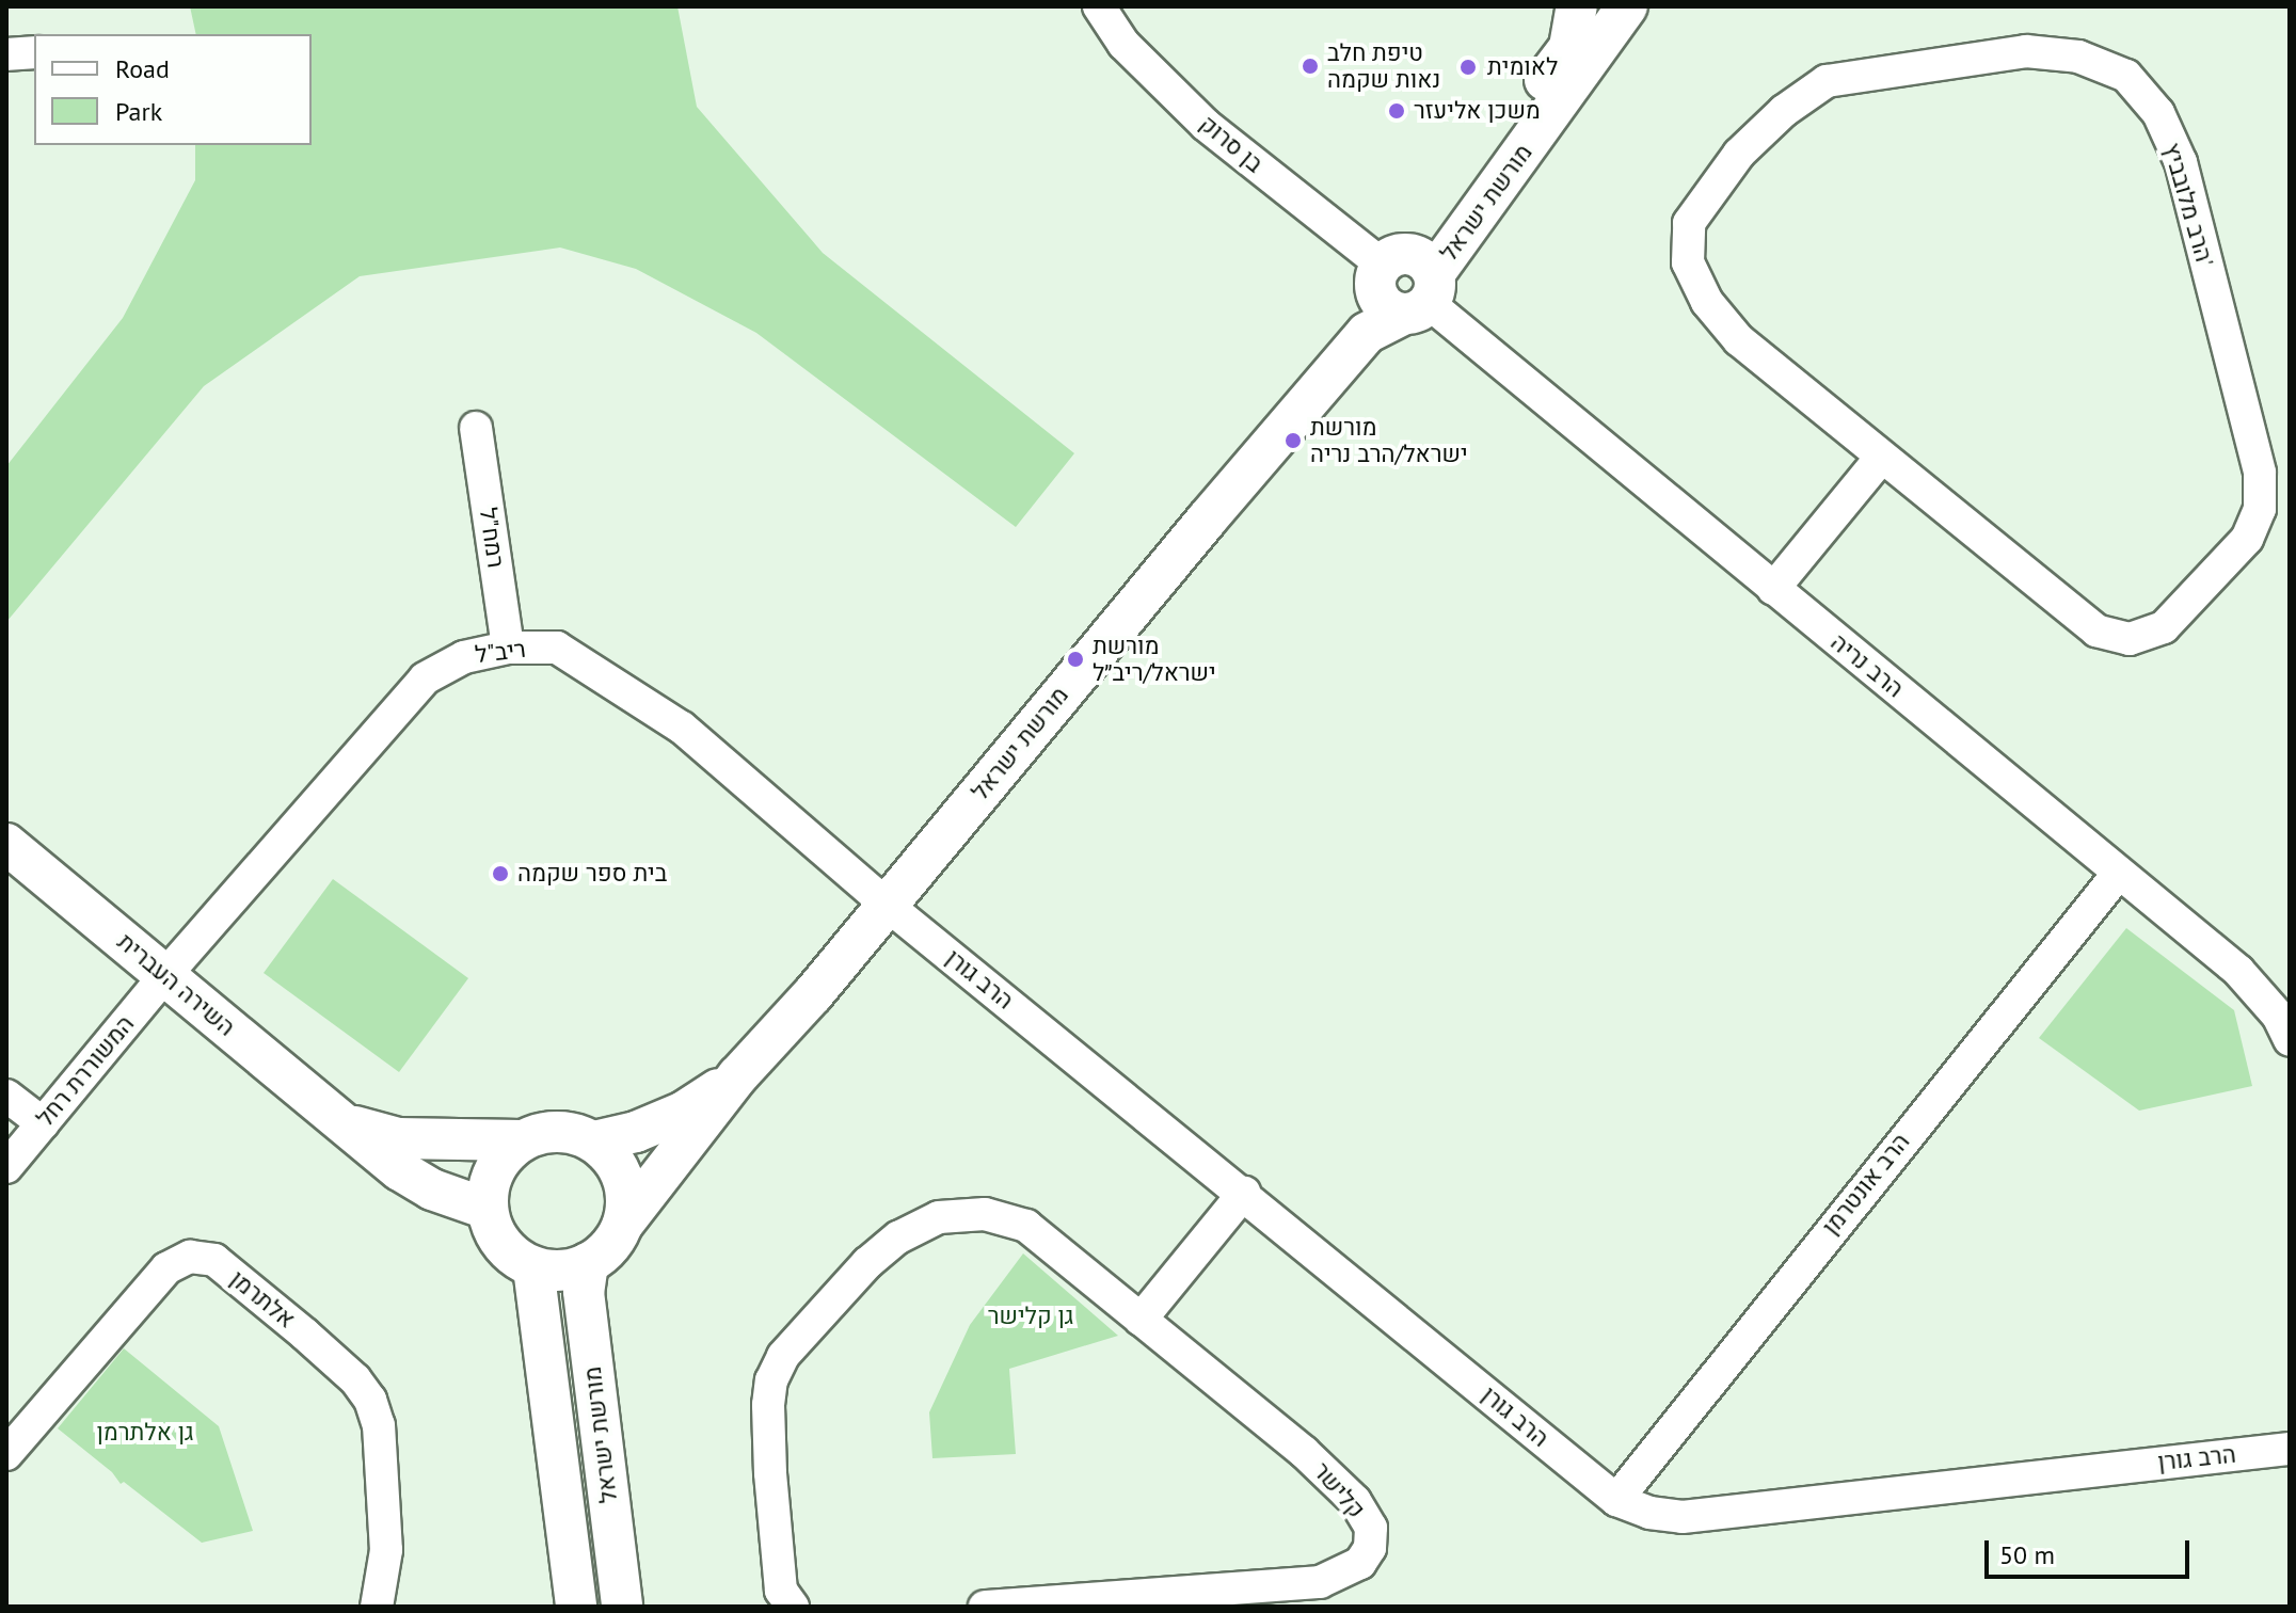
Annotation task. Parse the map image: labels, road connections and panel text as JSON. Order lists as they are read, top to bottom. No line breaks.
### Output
{"streets":{"street":["בן סרוק","מורשת ישראל","הרב מלובביץ'","רמח\"ל","ריב\"ל","הרב נריה","הרב גורן","השירה העברית","המשוררת רחל","הרב אונטרמן","אלתרמן","קלישר"]},"crossings":[["בן סרוק","מורשת ישראל"],["בן סרוק","הרב נריה"],["מורשת ישראל","ריב\"ל"],["מורשת ישראל","הרב נריה"],["מורשת ישראל","הרב גורן"],["מורשת ישראל","השירה העברית"],["רמח\"ל","ריב\"ל"],["ריב\"ל","הרב גורן"],["ריב\"ל","השירה העברית"],["ריב\"ל","המשוררת רחל"],["הרב נריה","הרב אונטרמן"],["הרב גורן","הרב אונטרמן"],["השירה העברית","המשוררת רחל"]],"parks":["גן קלישר","גן אלתרמן"],"places":["טיפת חלב נאות שקמה","לאומית","משכן אליעזר","מורשת ישראל/הרב נריה","מורשת ישראל/ריב״ל","בית ספר שקמה"],"legend":["Road","Park"],"scale_bar":"50 m"}
